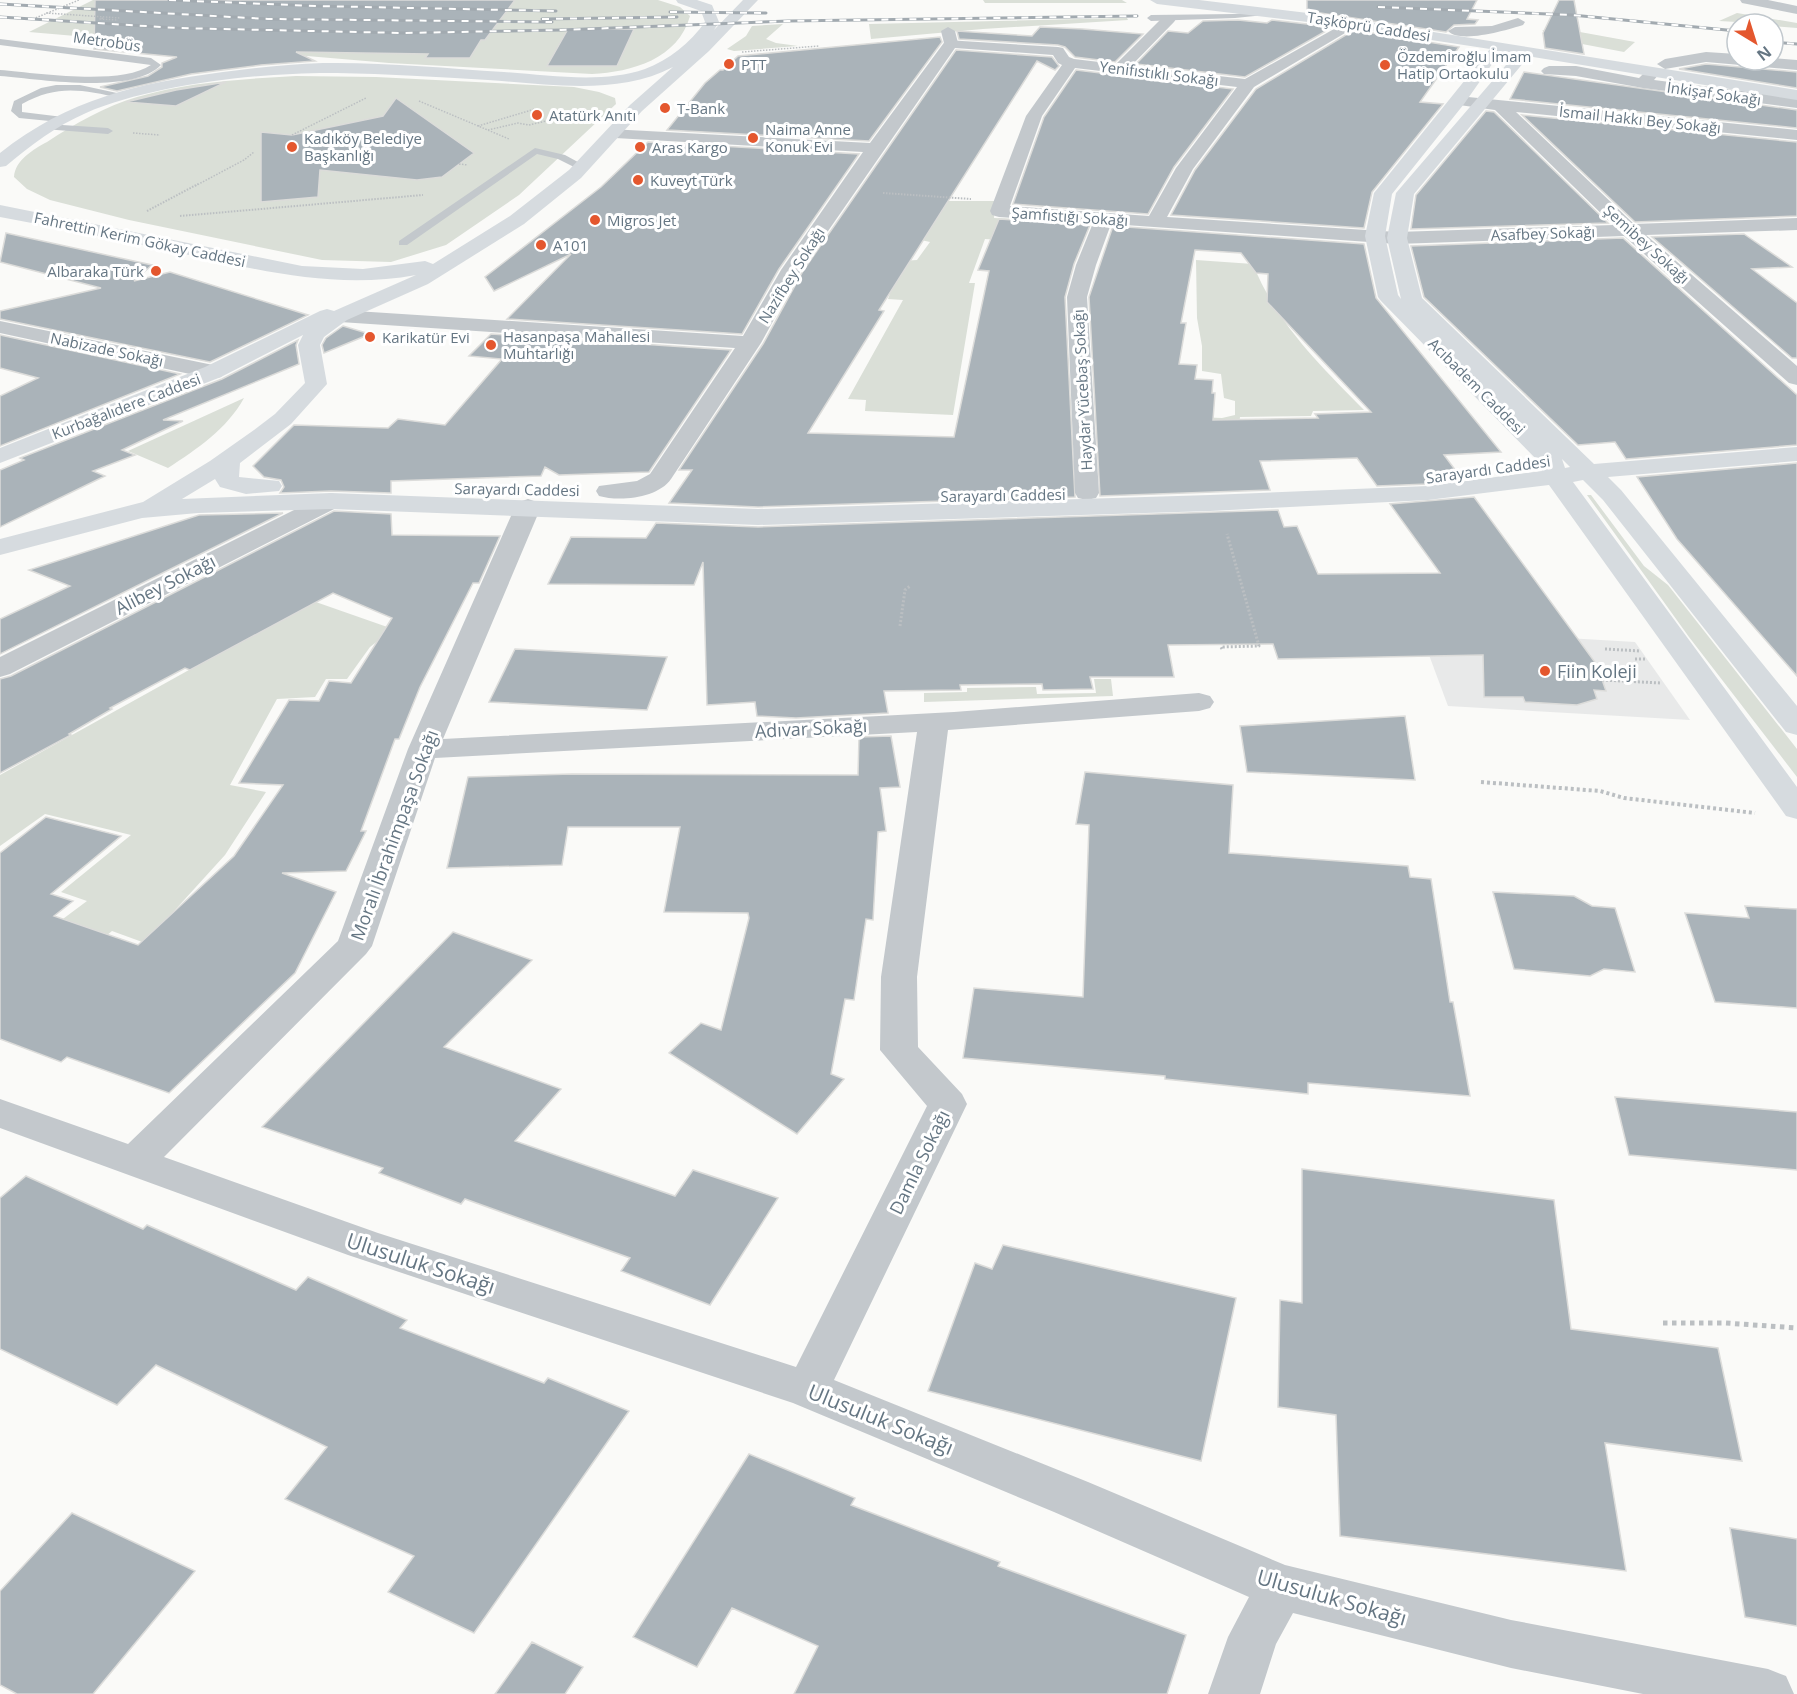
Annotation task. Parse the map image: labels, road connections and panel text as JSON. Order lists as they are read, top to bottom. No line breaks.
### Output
{"streets":{"main road":["Taşköprü Caddesi","Fahrettin Kerim Gökay Caddesi","Acıbadem Caddesi","Kurbağalıdere Caddesi","Sarayardı Caddesi"],"street":["Yenifıstıklı Sokağı","İnkişaf Sokağı","İsmail Hakkı Bey Sokağı","Şamfıstığı Sokağı","Asafbey Sokağı","Şemibey Sokağı","Nazifbey Sokağı","Nabizade Sokağı","Haydar Yücebaş Sokağı","Alibey Sokağı","Adıvar Sokağı","Moralı İbrahimpaşa Sokağı","Damla Sokağı","Ulusuluk Sokağı"],"lane":["Metrobüs"]},"crossings":[["Taşköprü Caddesi","İnkişaf Sokağı"],["Taşköprü Caddesi","Acıbadem Caddesi"],["Yenifıstıklı Sokağı","Şamfıstığı Sokağı"],["Yenifıstıklı Sokağı","Nazifbey Sokağı"],["İsmail Hakkı Bey Sokağı","Şemibey Sokağı"],["İsmail Hakkı Bey Sokağı","Acıbadem Caddesi"],["Şamfıstığı Sokağı","Asafbey Sokağı"],["Şamfıstığı Sokağı","Nazifbey Sokağı"],["Şamfıstığı Sokağı","Acıbadem Caddesi"],["Şamfıstığı Sokağı","Haydar Yücebaş Sokağı"],["Asafbey Sokağı","Şemibey Sokağı"],["Asafbey Sokağı","Acıbadem Caddesi"],["Şemibey Sokağı","Acıbadem Caddesi"],["Nazifbey Sokağı","Sarayardı Caddesi"],["Nabizade Sokağı","Kurbağalıdere Caddesi"],["Acıbadem Caddesi","Sarayardı Caddesi"],["Haydar Yücebaş Sokağı","Sarayardı Caddesi"],["Sarayardı Caddesi","Alibey Sokağı"],["Sarayardı Caddesi","Moralı İbrahimpaşa Sokağı"],["Adıvar Sokağı","Moralı İbrahimpaşa Sokağı"],["Adıvar Sokağı","Damla Sokağı"],["Moralı İbrahimpaşa Sokağı","Ulusuluk Sokağı"],["Damla Sokağı","Ulusuluk Sokağı"]],"places":["PTT","Özdemiroğlu İmam Hatip Ortaokulu","T-Bank","Atatürk Anıtı","Naima Anne Konuk Evi","Kadıköy Belediye Başkanlığı","Aras Kargo","Kuveyt Türk","Migros Jet","A101","Albaraka Türk","Karikatür Evi","Hasanpaşa Mahallesi Muhtarlığı","Fiin Koleji"],"north":"bottom right"}
